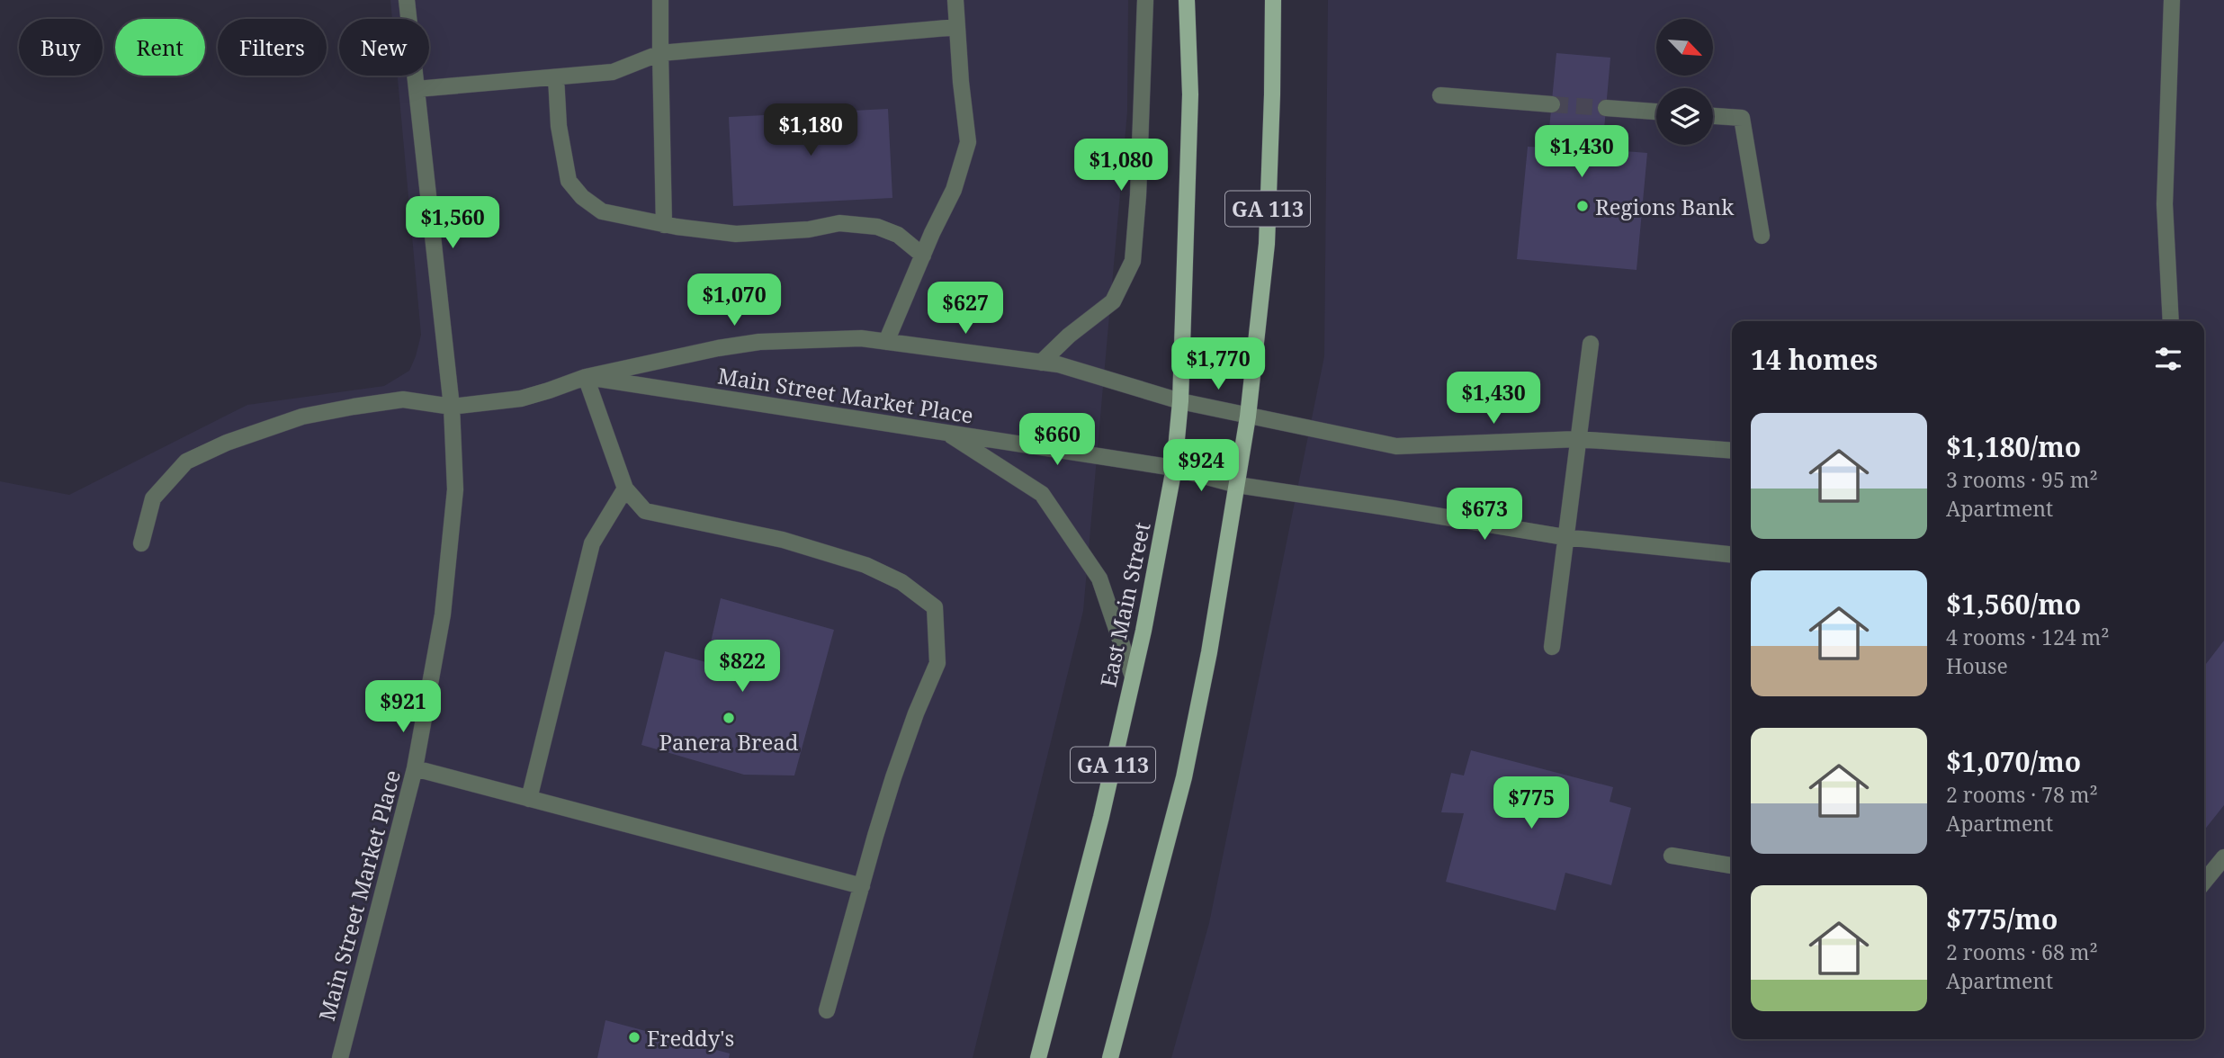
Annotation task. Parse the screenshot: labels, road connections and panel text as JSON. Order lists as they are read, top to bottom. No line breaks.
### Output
{"streets":{"main road":["GA 113","East Main Street"],"street":["Main Street Market Place"]},"crossings":[["GA 113","Main Street Market Place"],["Main Street Market Place","East Main Street"]],"places":["Regions Bank","Panera Bread","Freddy's"],"north":"bottom right","page":{"chip":["Buy","Rent","Filters","New"],"price":["$1,180","$1,430","$1,080","$1,560","$1,070","$627","$1,770","$1,430","$660","$924","$673","$822","$921","$775"],"heading":"14 homes","list":[{"name":"$1,180/mo","note":"3 rooms · 95 m² · Apartment"},{"name":"$1,560/mo","note":"4 rooms · 124 m² · House"},{"name":"$1,070/mo","note":"2 rooms · 78 m² · Apartment"},{"name":"$775/mo","note":"2 rooms · 68 m² · Apartment"}]}}
